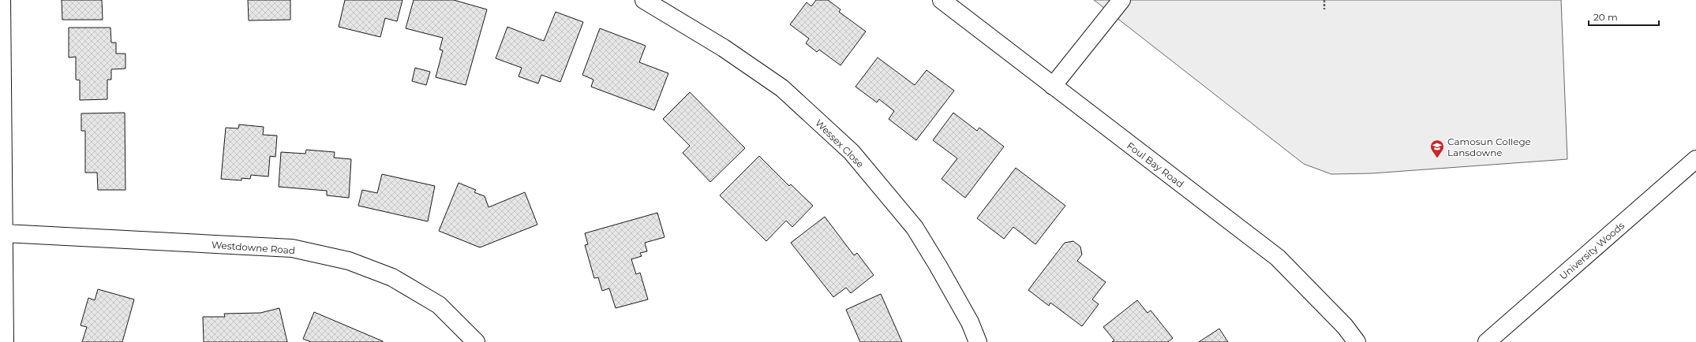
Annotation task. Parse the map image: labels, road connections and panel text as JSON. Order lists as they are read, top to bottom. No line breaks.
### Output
{"streets":{"street":["Wessex Close","Foul Bay Road","Westdowne Road","University Woods"]},"places":{"school or university":["Camosun College Lansdowne"]},"scale_bar":"20 m"}
